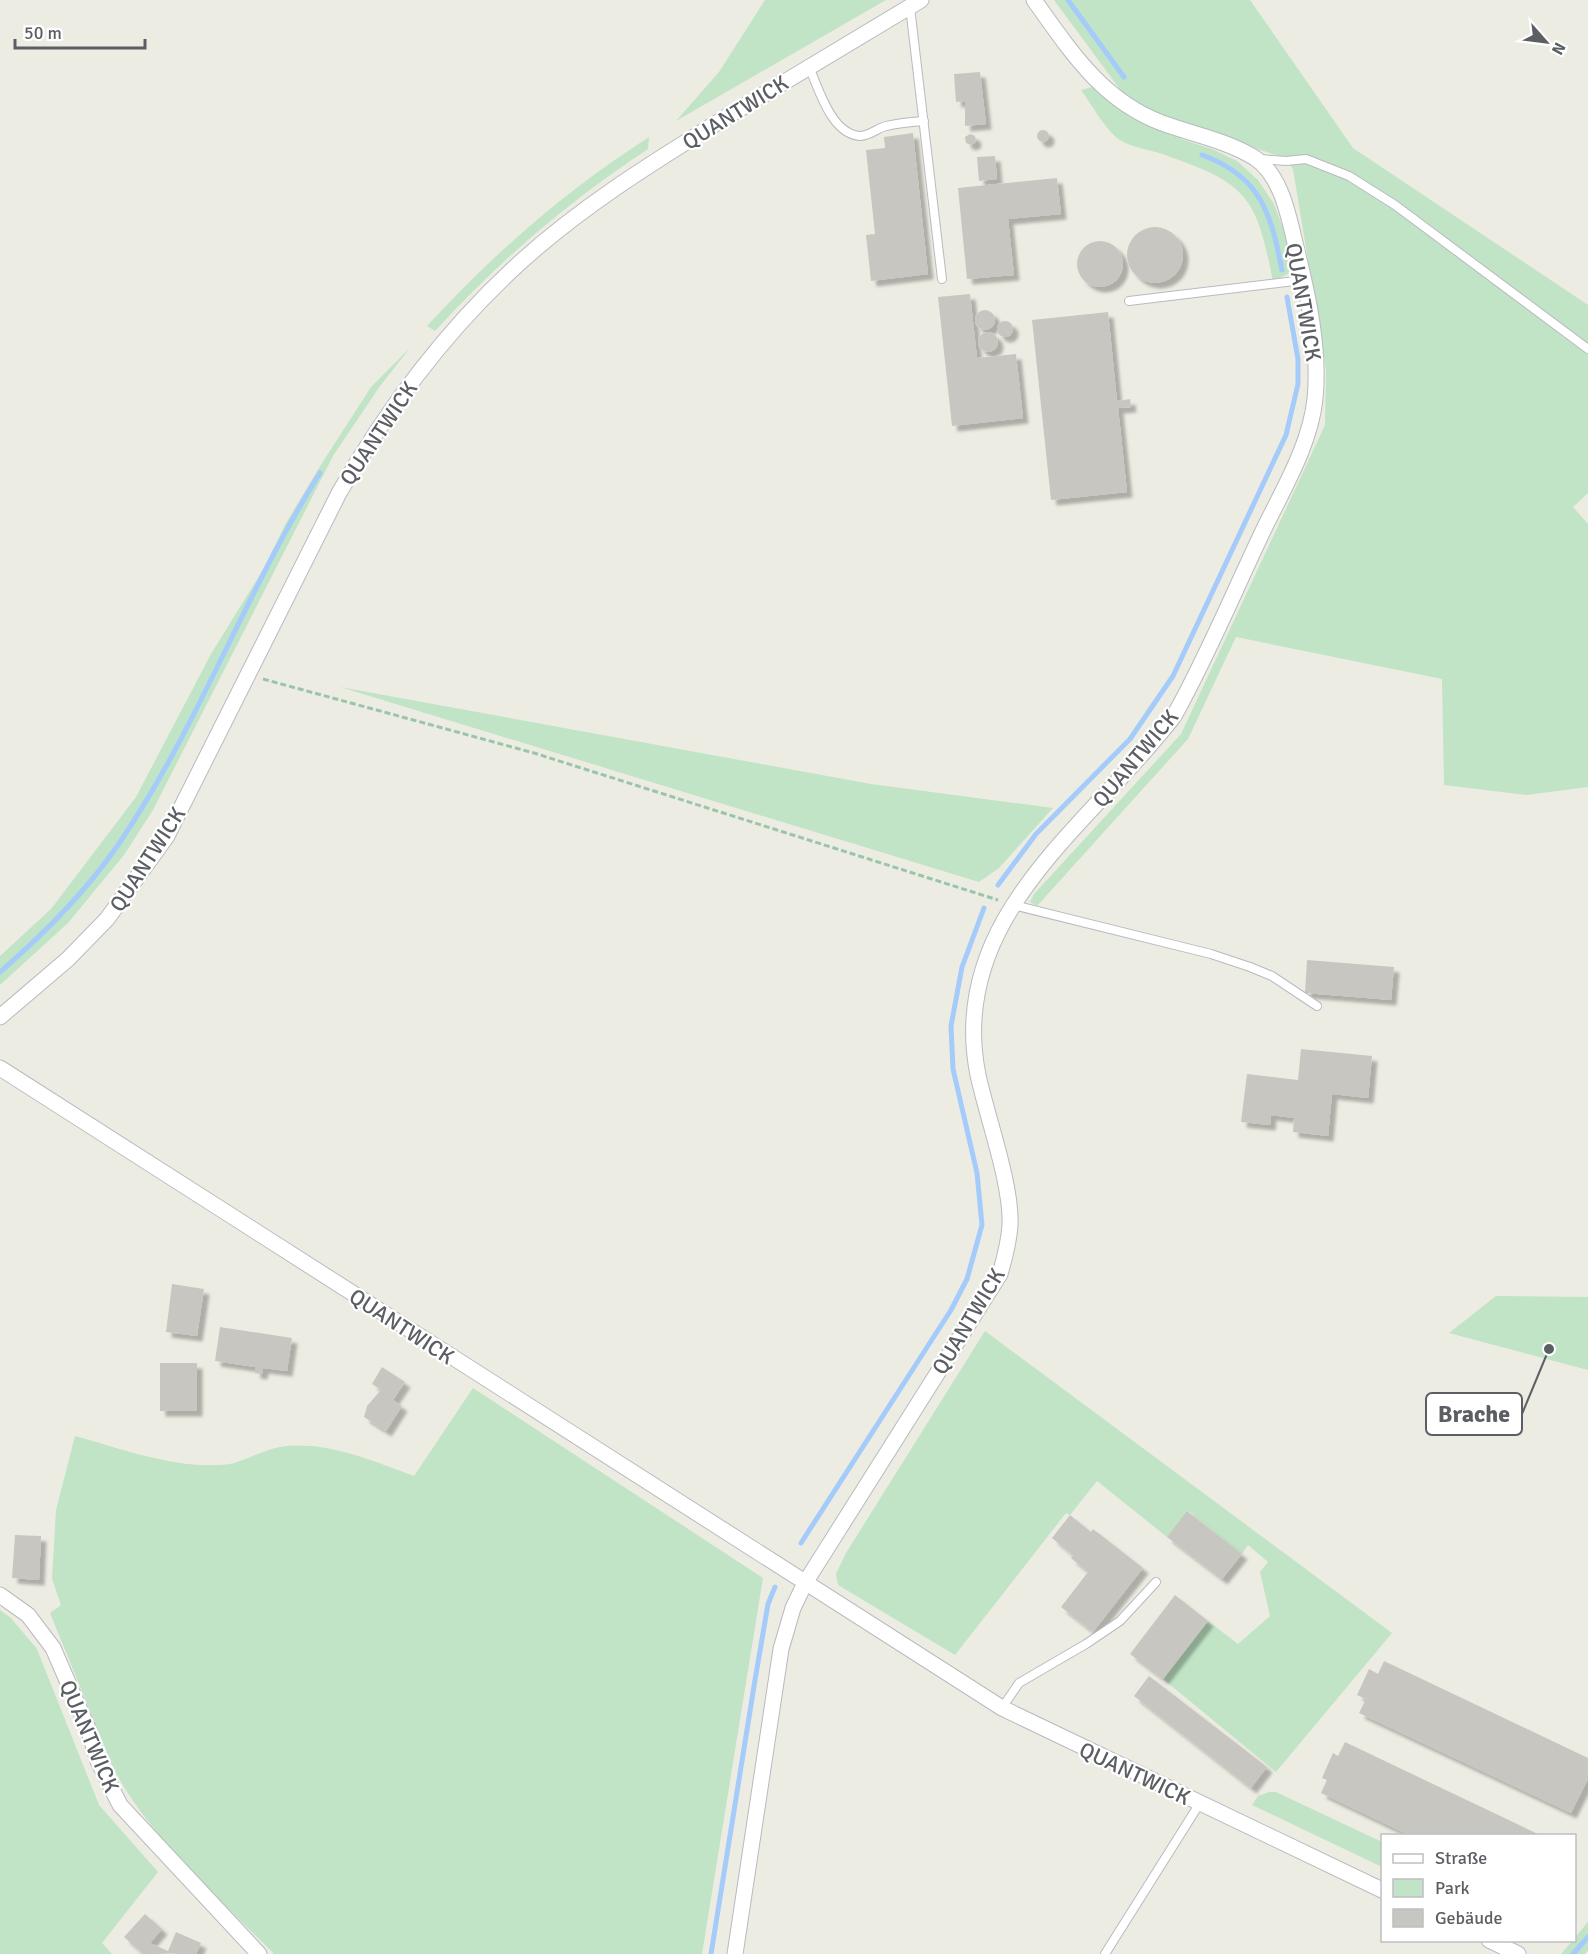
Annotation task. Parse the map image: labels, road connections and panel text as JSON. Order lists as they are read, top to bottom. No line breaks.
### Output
{"streets":{"street":["QUANTWICK"]},"places":["Brache"],"legend":["Straße","Park","Gebäude"],"scale_bar":"50 m","north":"bottom right"}
